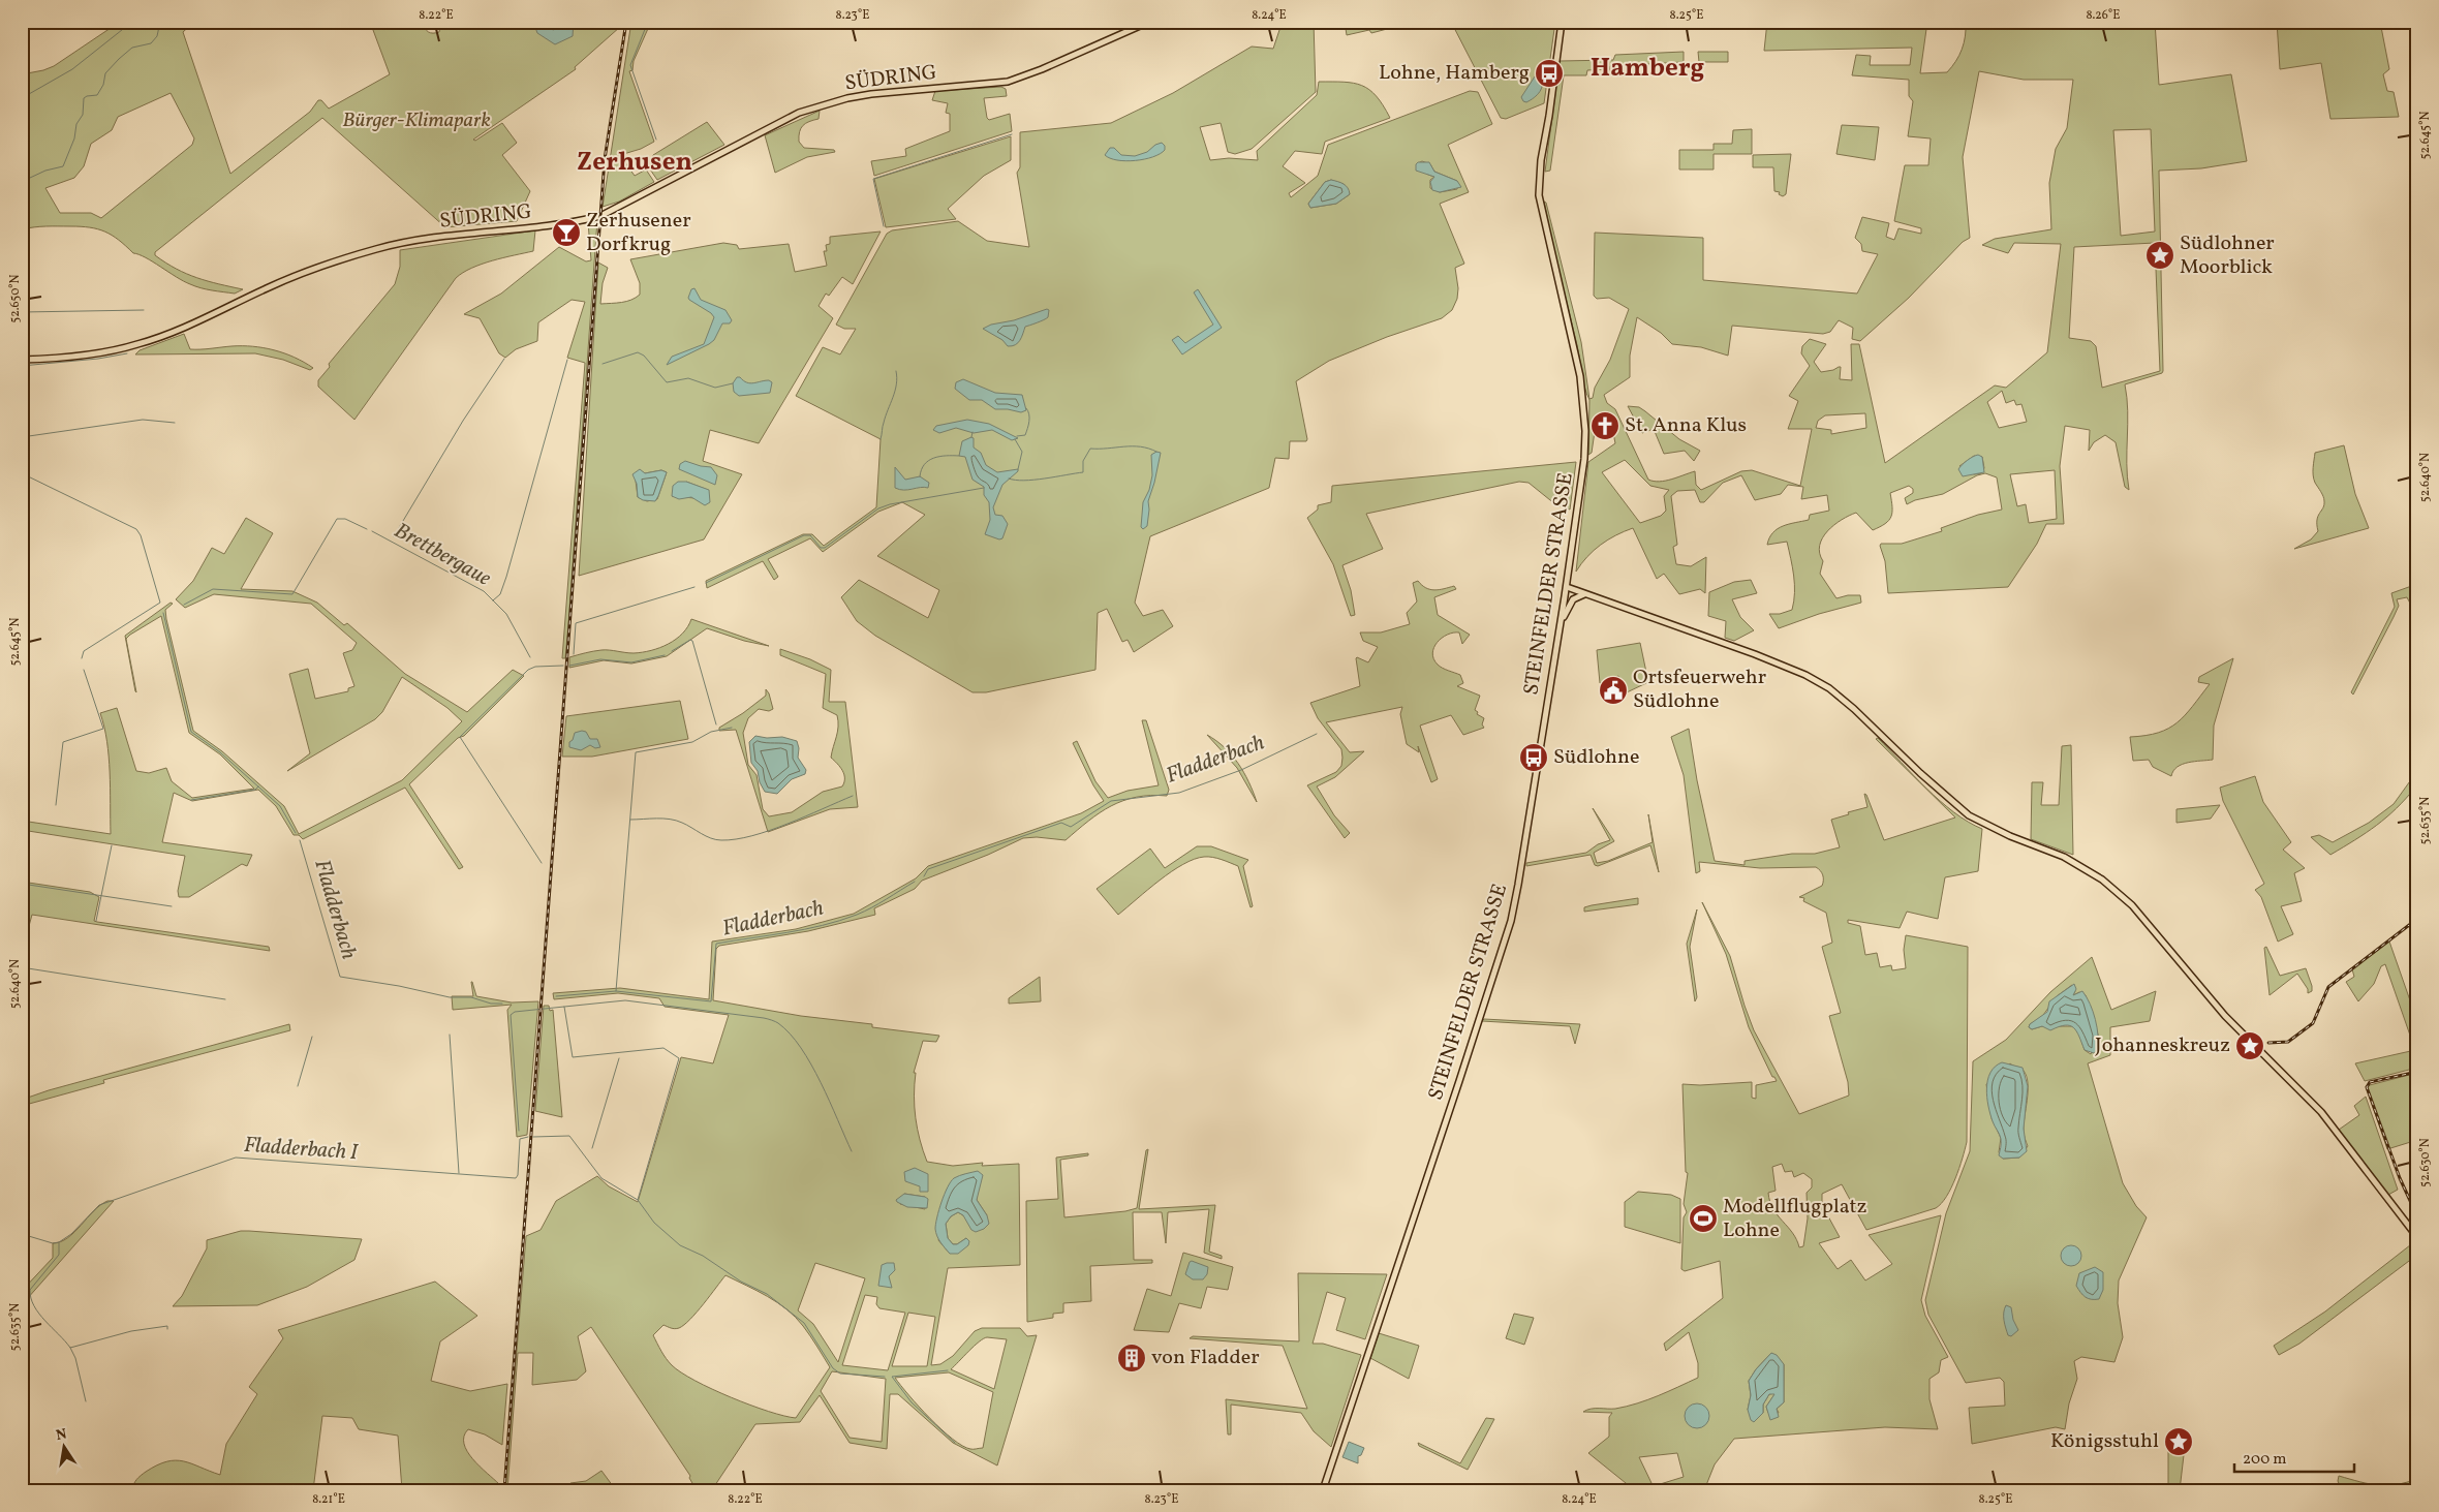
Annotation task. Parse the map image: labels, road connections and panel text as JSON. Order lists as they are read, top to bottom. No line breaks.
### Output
{"streets":{"main road":["SÜDRING","STEINFELDER STRASSE"]},"districts":["Hamberg","Zerhusen"],"water":["Brettbergaue","Fladderbach","Fladderbach I"],"parks":["Bürger-Klimapark"],"places":{"bus stop":["Lohne, Hamberg","Südlohne"],"bar":["Zerhusener Dorfkrug"],"place":["Südlohner Moorblick","Johanneskreuz","Königsstuhl"],"church":["St. Anna Klus"],"public building":["Ortsfeuerwehr Südlohne"],"sports":["Modellflugplatz Lohne"],"building":["von Fladder"]},"scale_bar":"200 m","north":"top","coordinates":["8.22°E","8.23°E","8.24°E","8.25°E","8.26°E","52.645°N","52.650°N","52.640°N","52.635°N","52.630°N","8.21°E"]}
